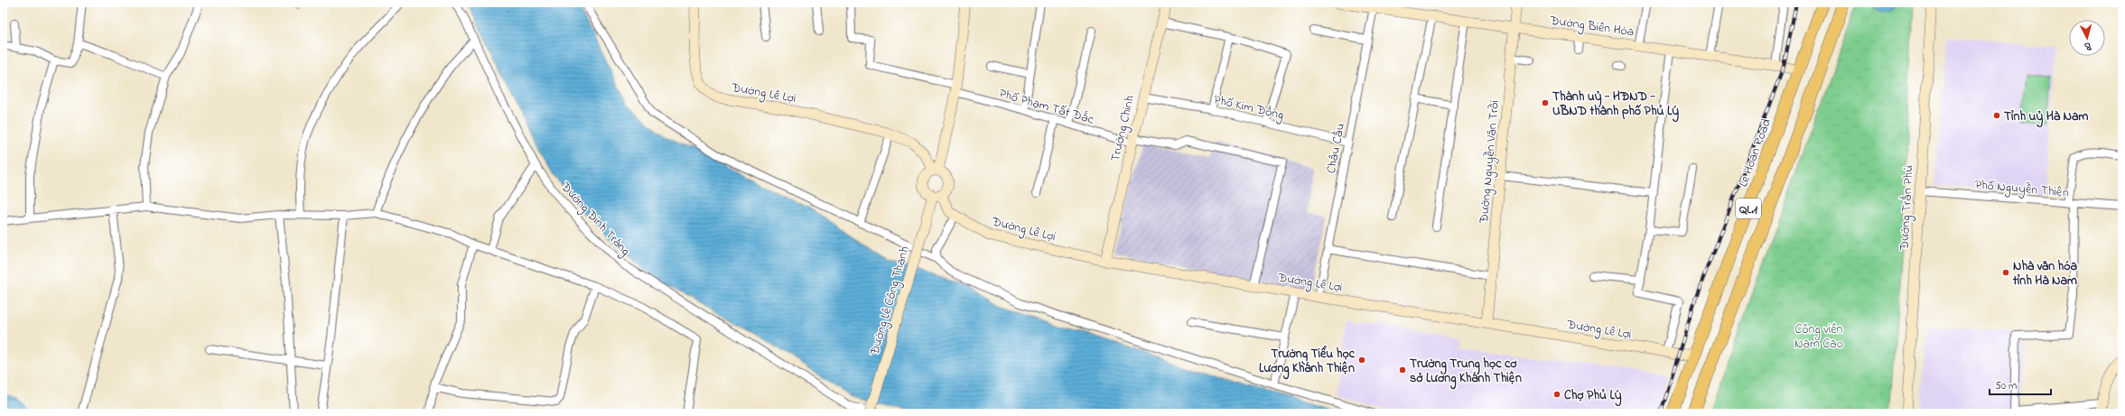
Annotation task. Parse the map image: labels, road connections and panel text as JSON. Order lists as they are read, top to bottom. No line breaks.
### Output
{"streets":{"main road":["Le Hoan Road","QL.1"],"street":["Đường Biên Hòa","Đường Lê Lợi","Phố Phạm Tất Đắc","Phố Kim Đồng","Trường Chinh","Châu Cầu","Đường Nguyễn Văn Trỗi","Phố Nguyễn Thiện","Đường Trần Phú","Đường Đinh Tráng","Đường Lê Công Thanh"]},"crossings":[["Đường Biên Hòa","Châu Cầu"],["Đường Biên Hòa","Le Hoan Road"],["Đường Biên Hòa","Đường Nguyễn Văn Trỗi"],["Đường Lê Lợi","Phố Phạm Tất Đắc"],["Đường Lê Lợi","Trường Chinh"],["Đường Lê Lợi","Châu Cầu"],["Đường Lê Lợi","Le Hoan Road"],["Đường Lê Lợi","Đường Nguyễn Văn Trỗi"],["Đường Lê Lợi","Đường Lê Công Thanh"],["Phố Phạm Tất Đắc","Trường Chinh"],["Phố Kim Đồng","Trường Chinh"],["Phố Kim Đồng","Châu Cầu"],["Phố Nguyễn Thiện","Đường Trần Phú"]],"parks":["Công viên Nam Cao"],"places":["Thành uỷ - HĐND - UBND thành phố Phủ Lý","Tỉnh uỷ Hà Nam","Nhà văn hóa tỉnh Hà Nam","Trường Tiểu học Lương Khánh Thiện","Trường Trung học cơ sở Lương Khánh Thiện","Chợ Phủ Lý"],"scale_bar":"50 m","north":"bottom"}
